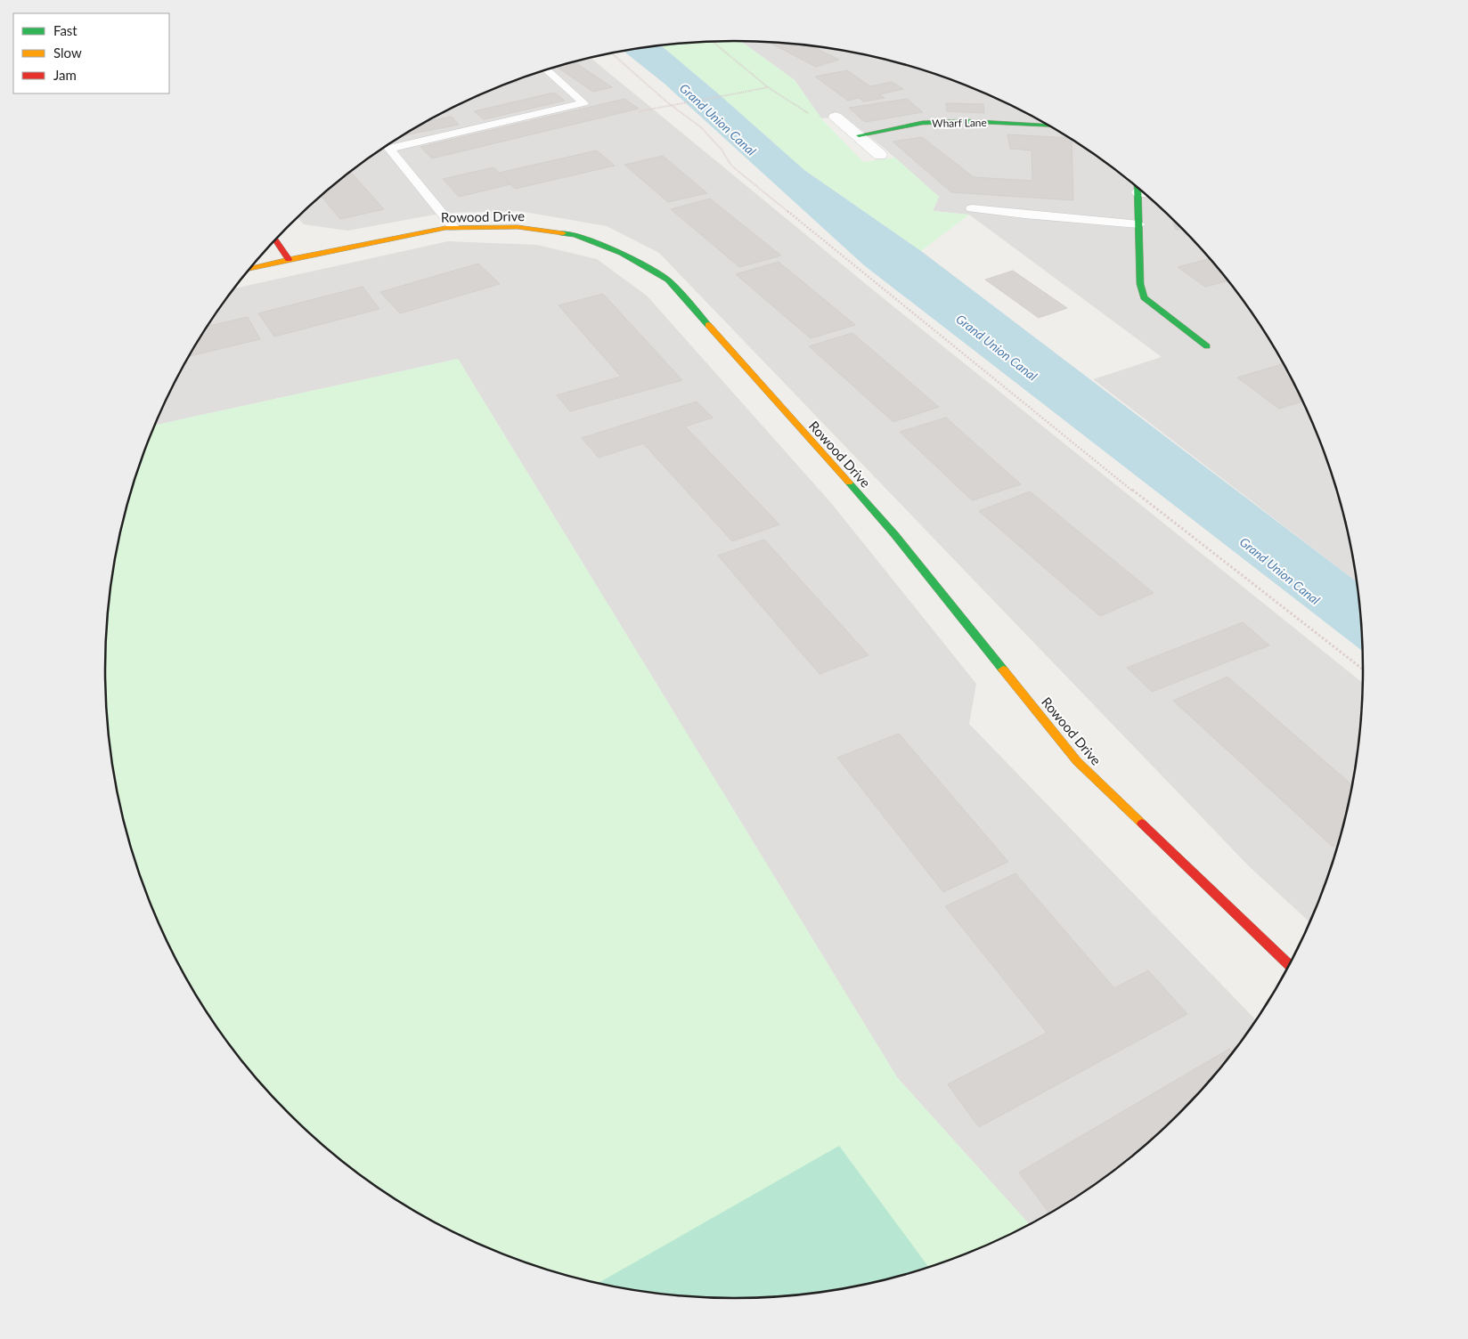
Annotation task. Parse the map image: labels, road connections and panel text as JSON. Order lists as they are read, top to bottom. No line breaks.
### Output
{"streets":{"street":["Wharf Lane","Rowood Drive"]},"water":["Grand Union Canal"],"legend":["Fast","Slow","Jam"]}
